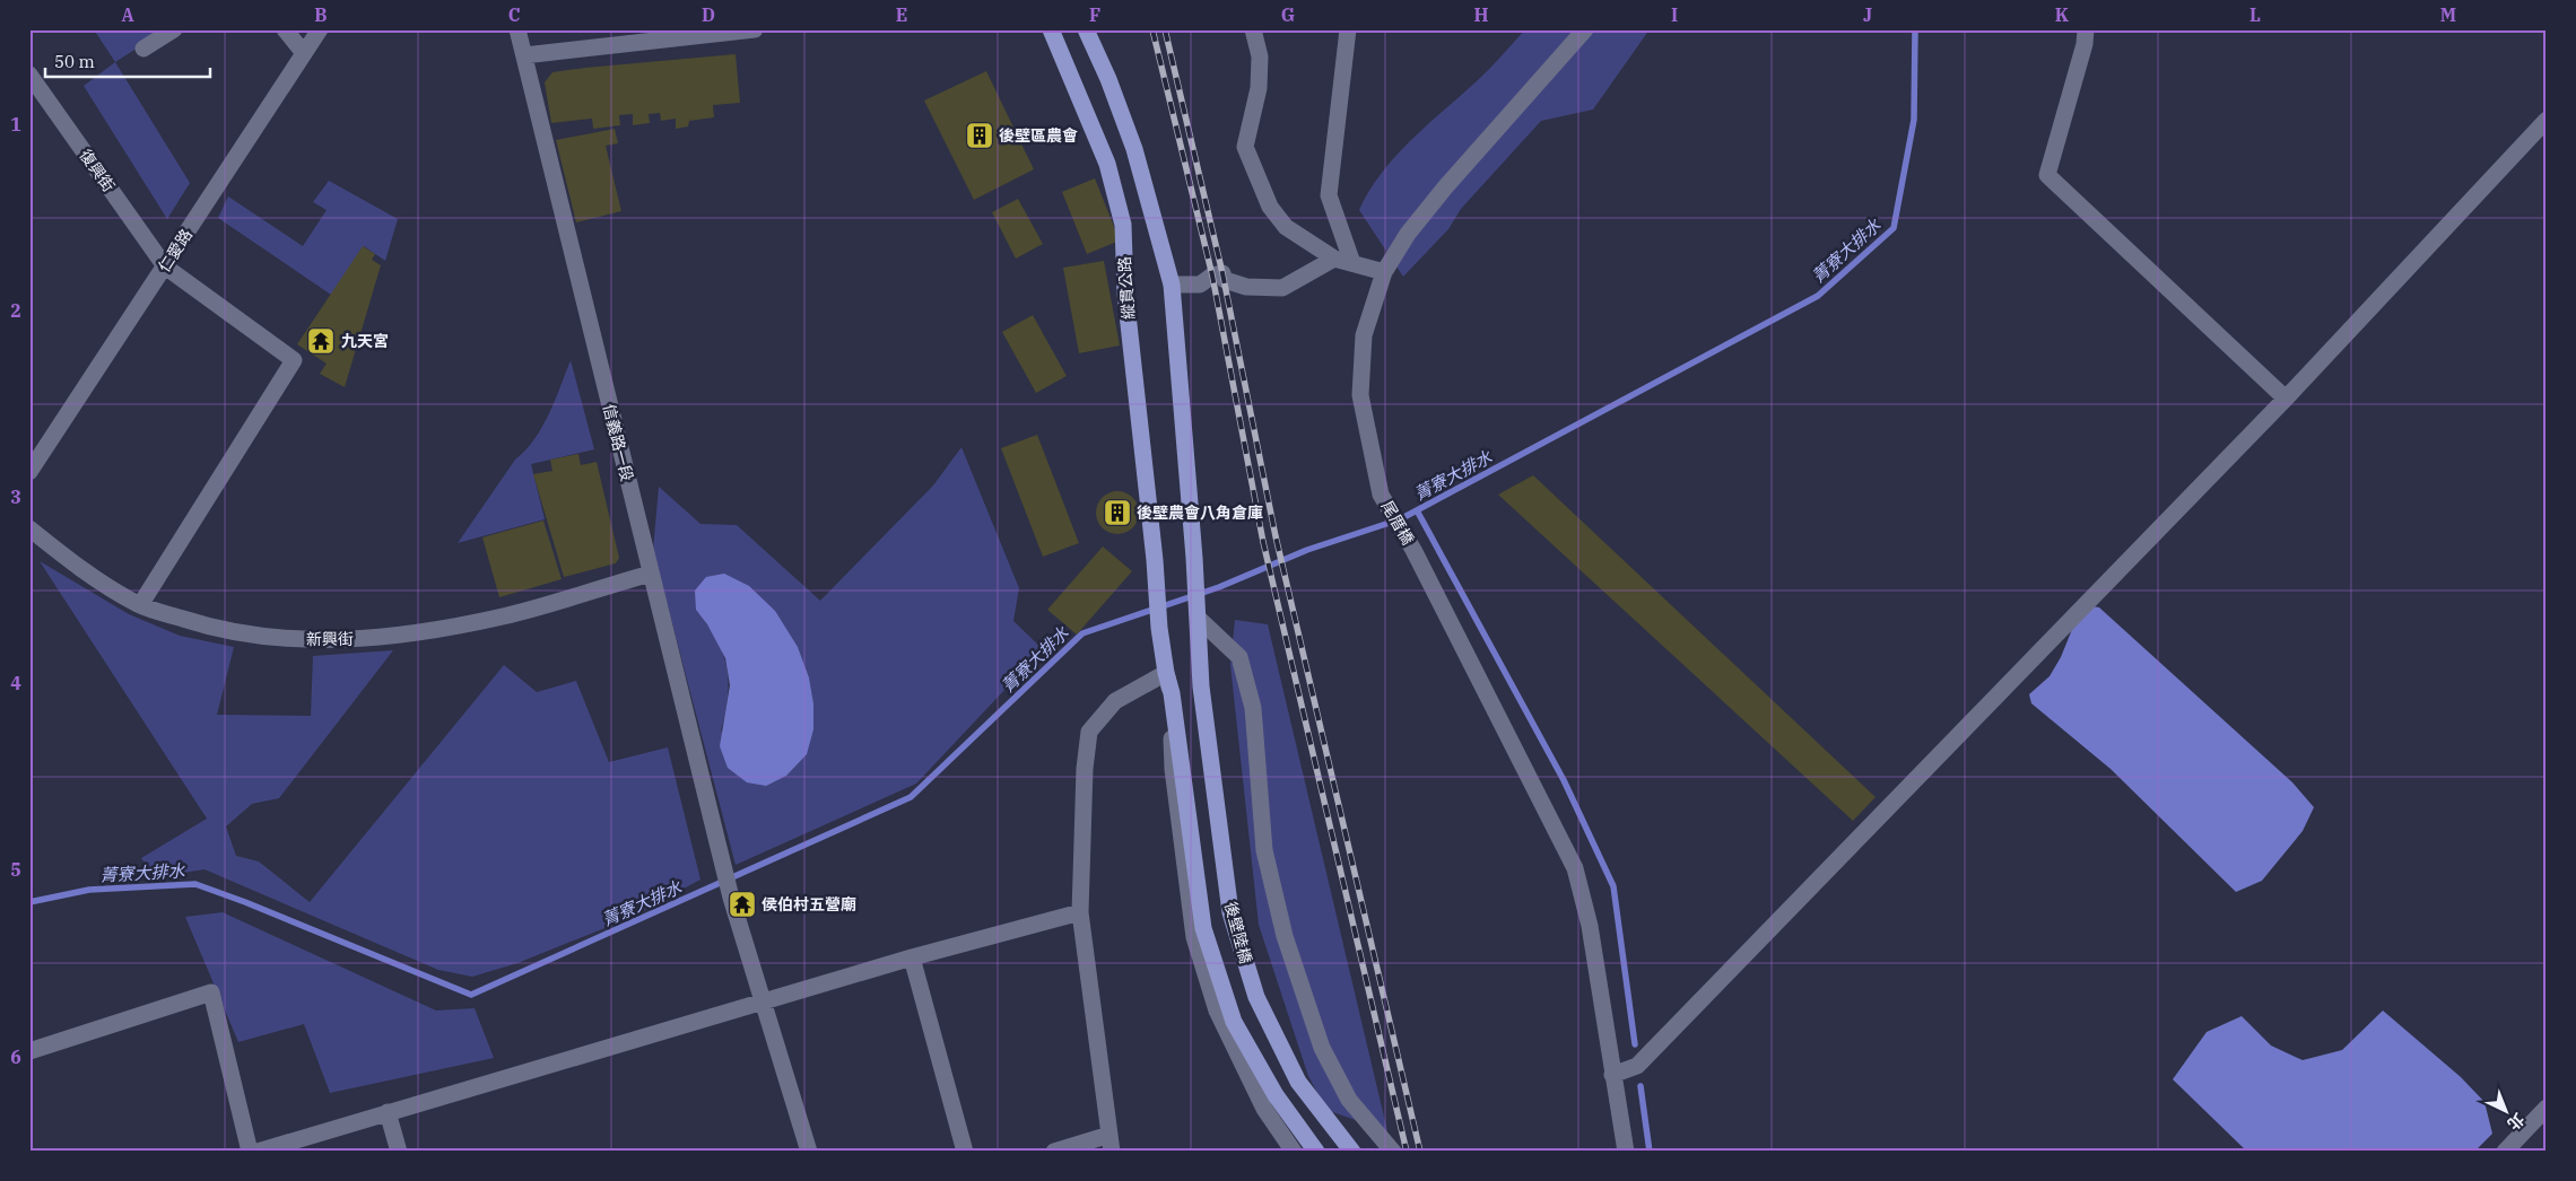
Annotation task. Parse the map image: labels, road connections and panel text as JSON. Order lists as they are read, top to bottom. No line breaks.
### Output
{"streets":{"main road":["縱貫公路","後壁陸橋"],"street":["復興街","仁愛路","信義路一段","尾厝橋","新興街"]},"crossings":[["復興街","仁愛路"],["復興街","新興街"],["縱貫公路","後壁陸橋"],["信義路一段","新興街"]],"water":["菁寮大排水"],"places":{"building":["後壁區農會","後壁農會八角倉庫"],"temple":["九天宮","侯伯村五營廟"]},"scale_bar":"50 m","north":"bottom right","grid":{"columns":["A","B","C","D","E","F","G","H","I","J","K","L","M"],"rows":["1","2","3","4","5","6"]}}
